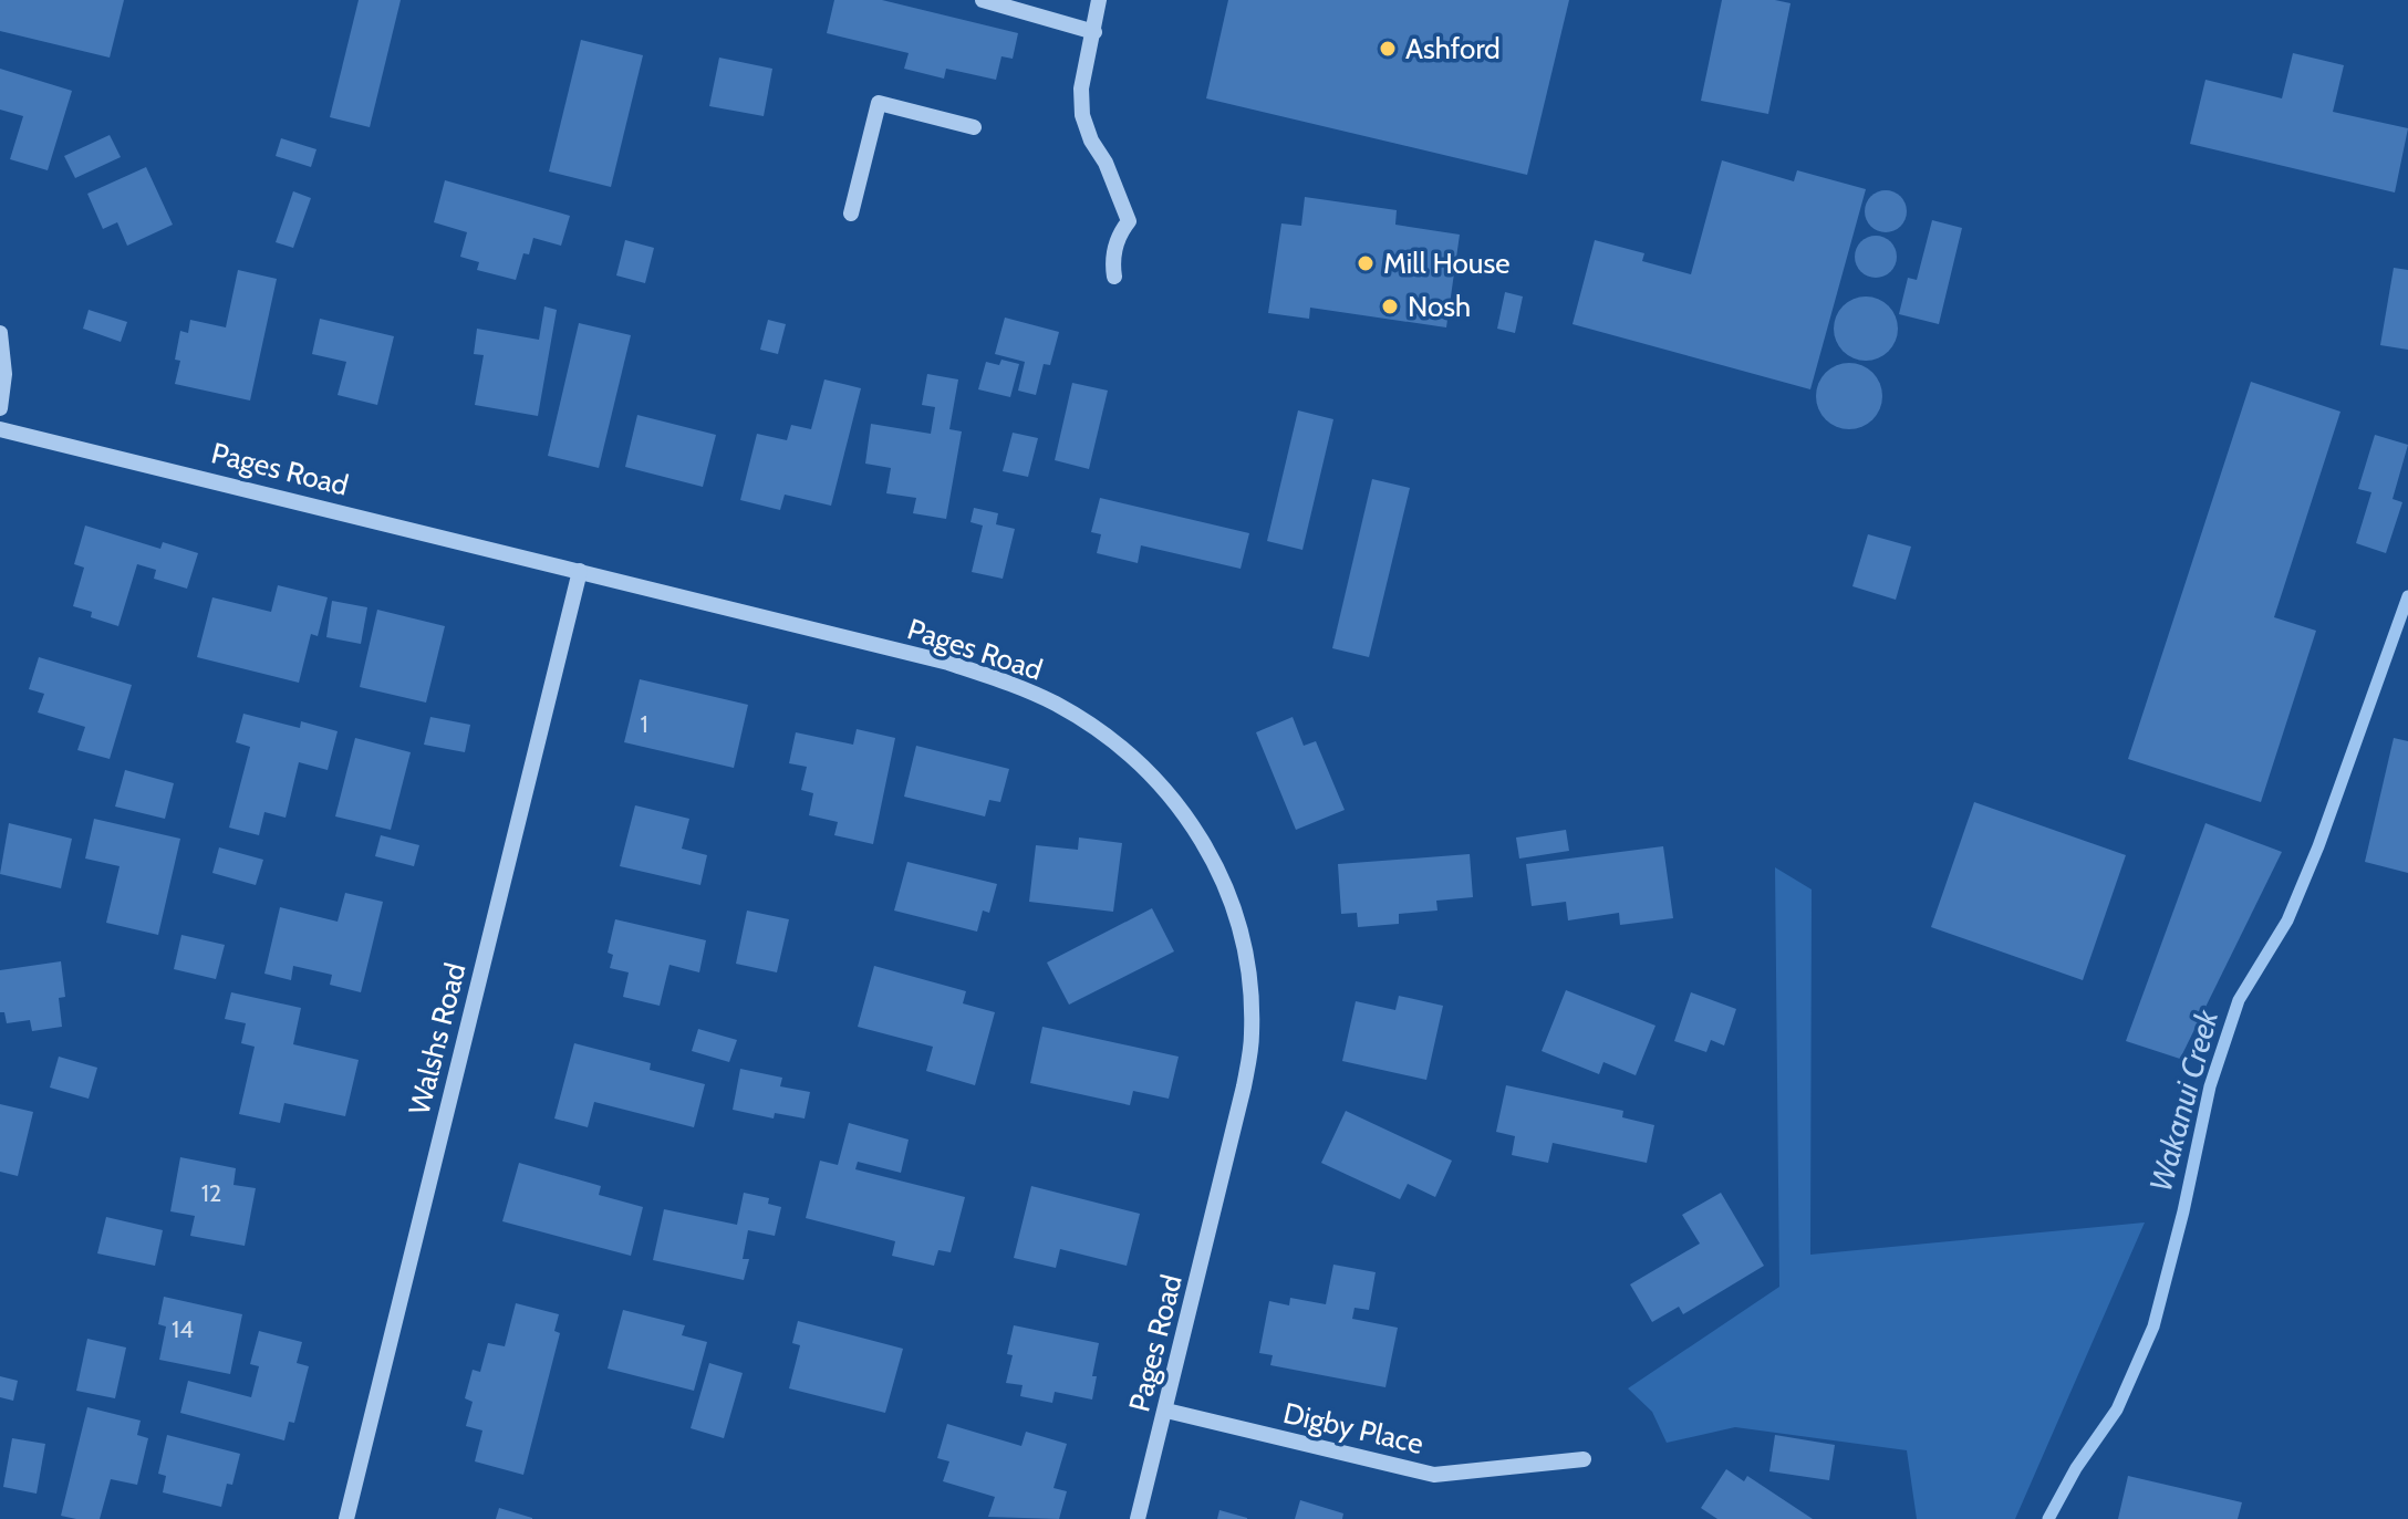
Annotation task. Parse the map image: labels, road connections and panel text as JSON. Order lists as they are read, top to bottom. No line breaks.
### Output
{"streets":{"street":["Pages Road","Walshs Road","Digby Place"]},"crossings":[["Pages Road","Walshs Road"],["Pages Road","Digby Place"]],"water":["Wakanui Creek"],"places":["Ashford","Mill House","Nosh"],"house_numbers":["1","12","14"]}
